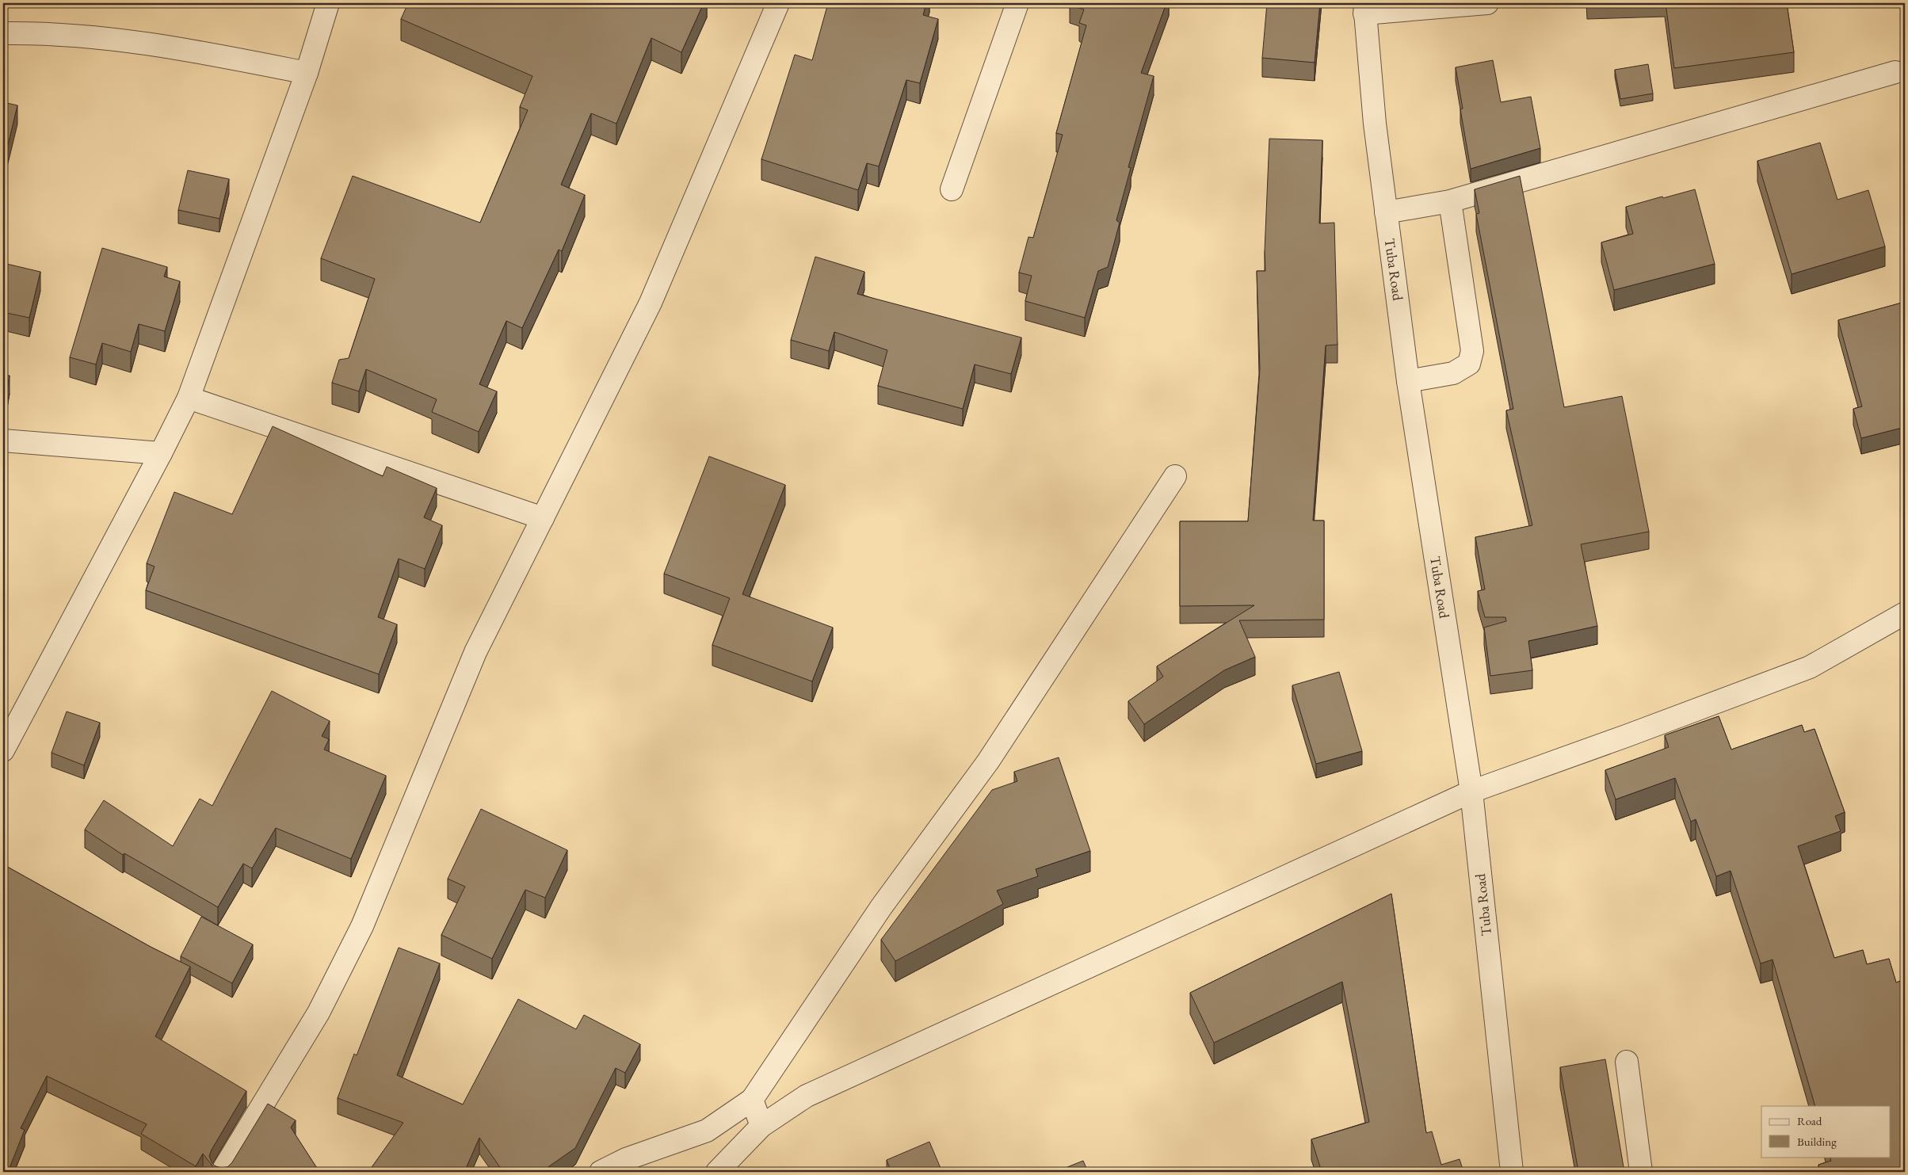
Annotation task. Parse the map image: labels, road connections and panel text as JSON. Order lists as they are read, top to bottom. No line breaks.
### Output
{"streets":{"street":["Tuba Road"]},"legend":["Road","Building"]}
